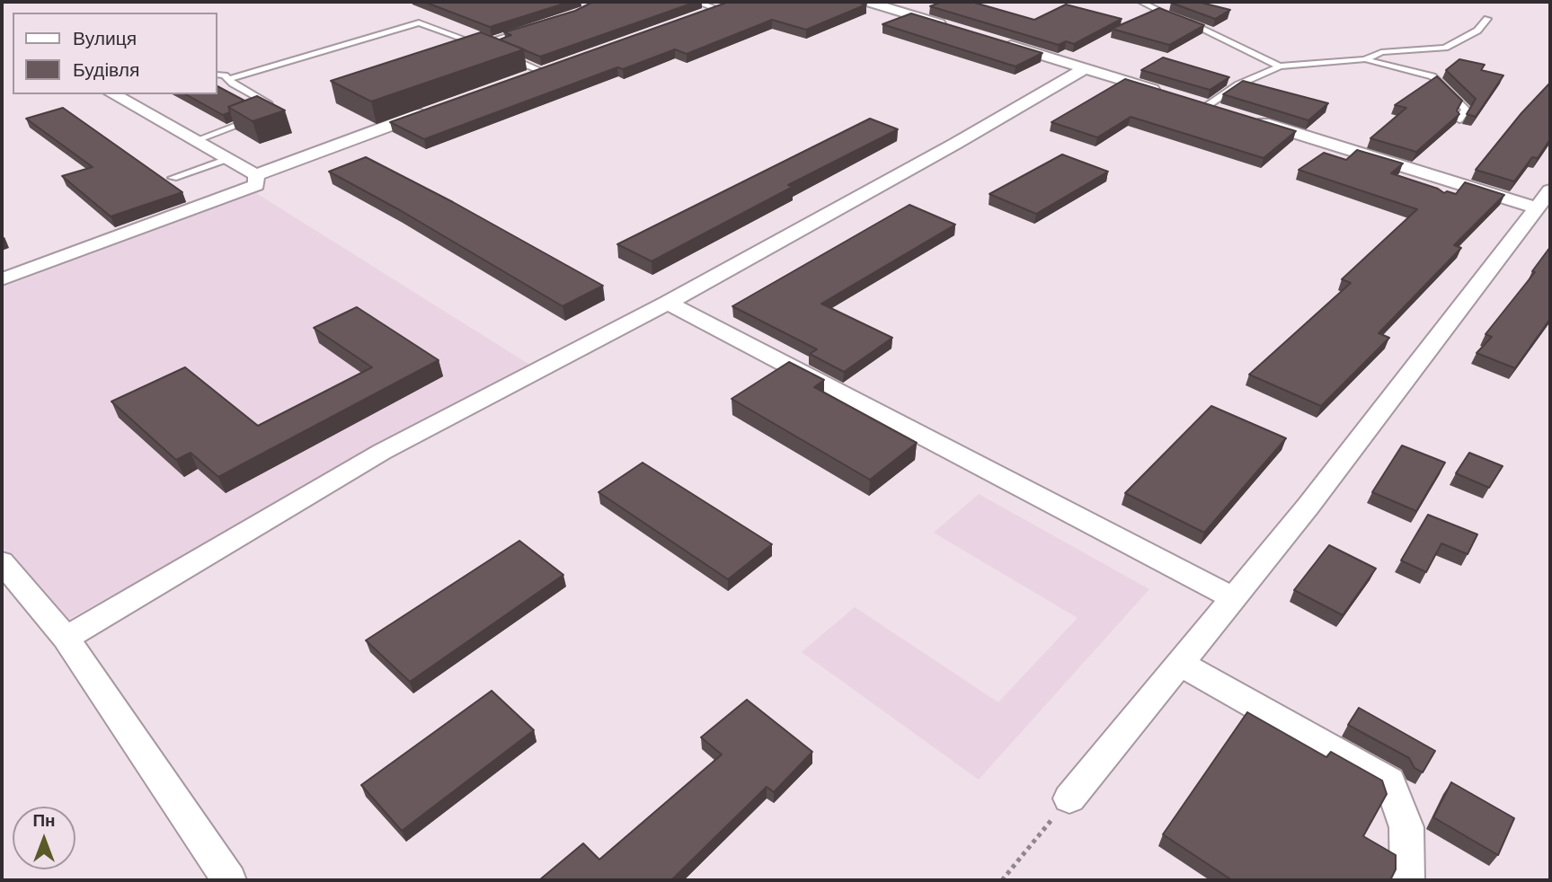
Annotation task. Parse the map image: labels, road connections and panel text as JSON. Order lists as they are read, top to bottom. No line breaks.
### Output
{"legend":["Вулиця","Будівля"],"north":"top"}
